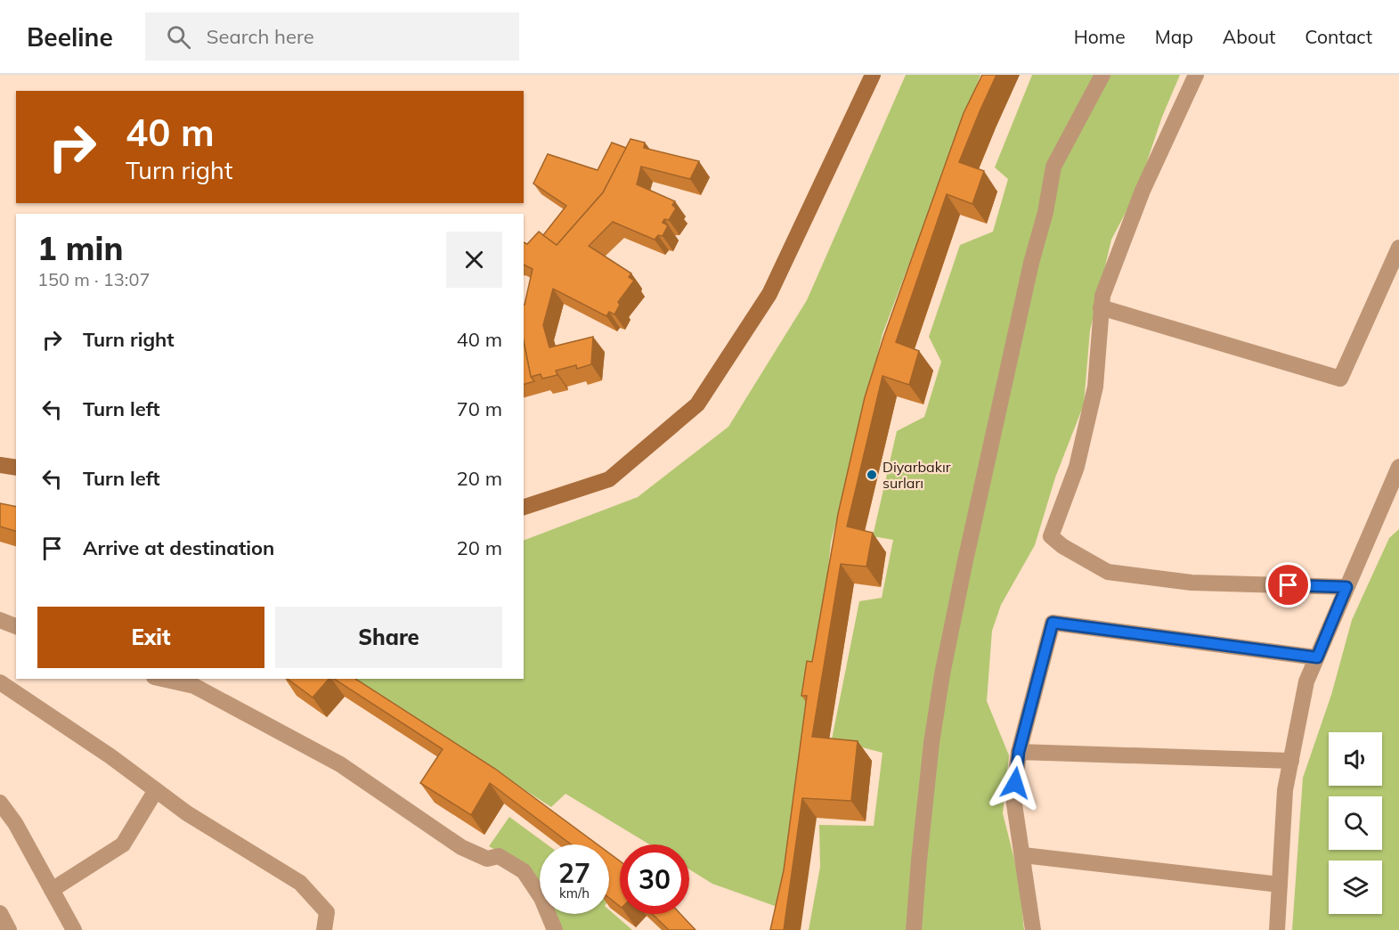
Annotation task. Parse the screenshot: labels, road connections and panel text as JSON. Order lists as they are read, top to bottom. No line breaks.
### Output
{"places":["Diyarbakır surları"],"page":{"header":"Beeline","search":"Search here","nav":["Home","Map","About","Contact"],"turn":["40 m","Turn right"],"heading":["1 min","150 m · 13:07"],"list":[{"name":"Turn right","value":"40 m"},{"name":"Turn left","value":"70 m"},{"name":"Turn left","value":"20 m"},{"name":"Arrive at destination","value":"20 m"}],"buttons":["Exit","Share"],"speed":"27 km/h","limit":"30"}}
